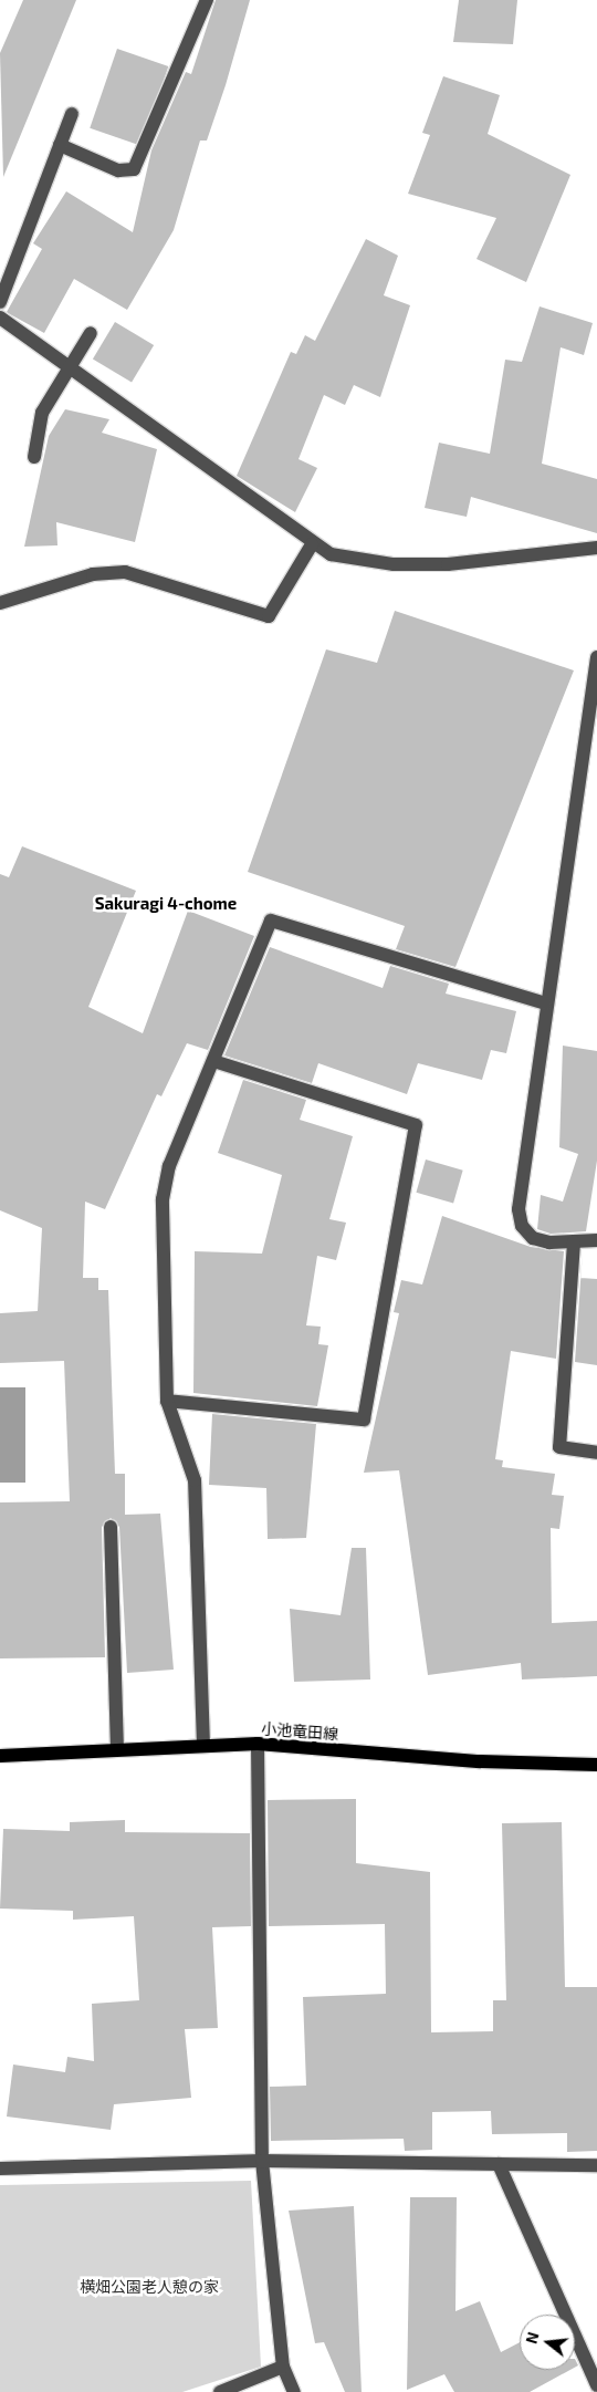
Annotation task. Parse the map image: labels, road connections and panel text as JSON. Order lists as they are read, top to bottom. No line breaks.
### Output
{"streets":{"main road":["小池竜田線"]},"districts":["Sakuragi 4-chome"],"parks":["横畑公園老人憩の家"],"north":"left"}
